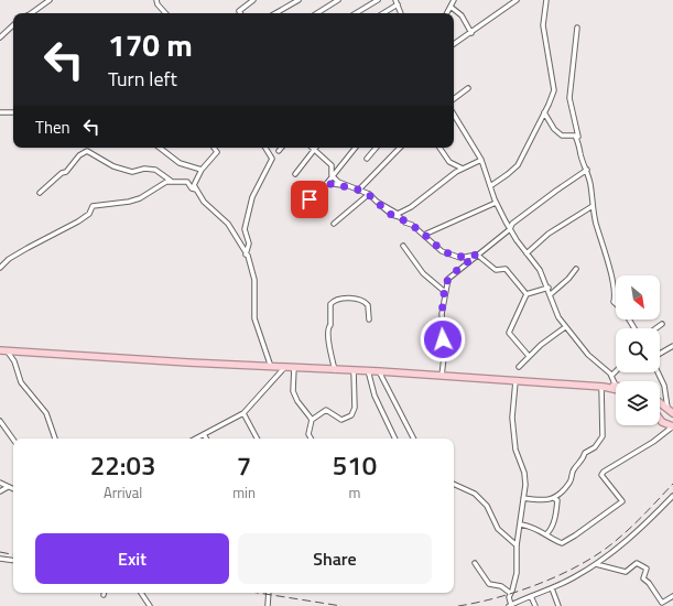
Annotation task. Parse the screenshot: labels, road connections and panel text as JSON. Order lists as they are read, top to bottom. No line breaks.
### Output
{"north":"bottom right","page":{"turn":["170 m","Turn left"],"then":"Then","eta":["22:03","Arrival","7","min","510","m"],"buttons":["Exit","Share"]}}
